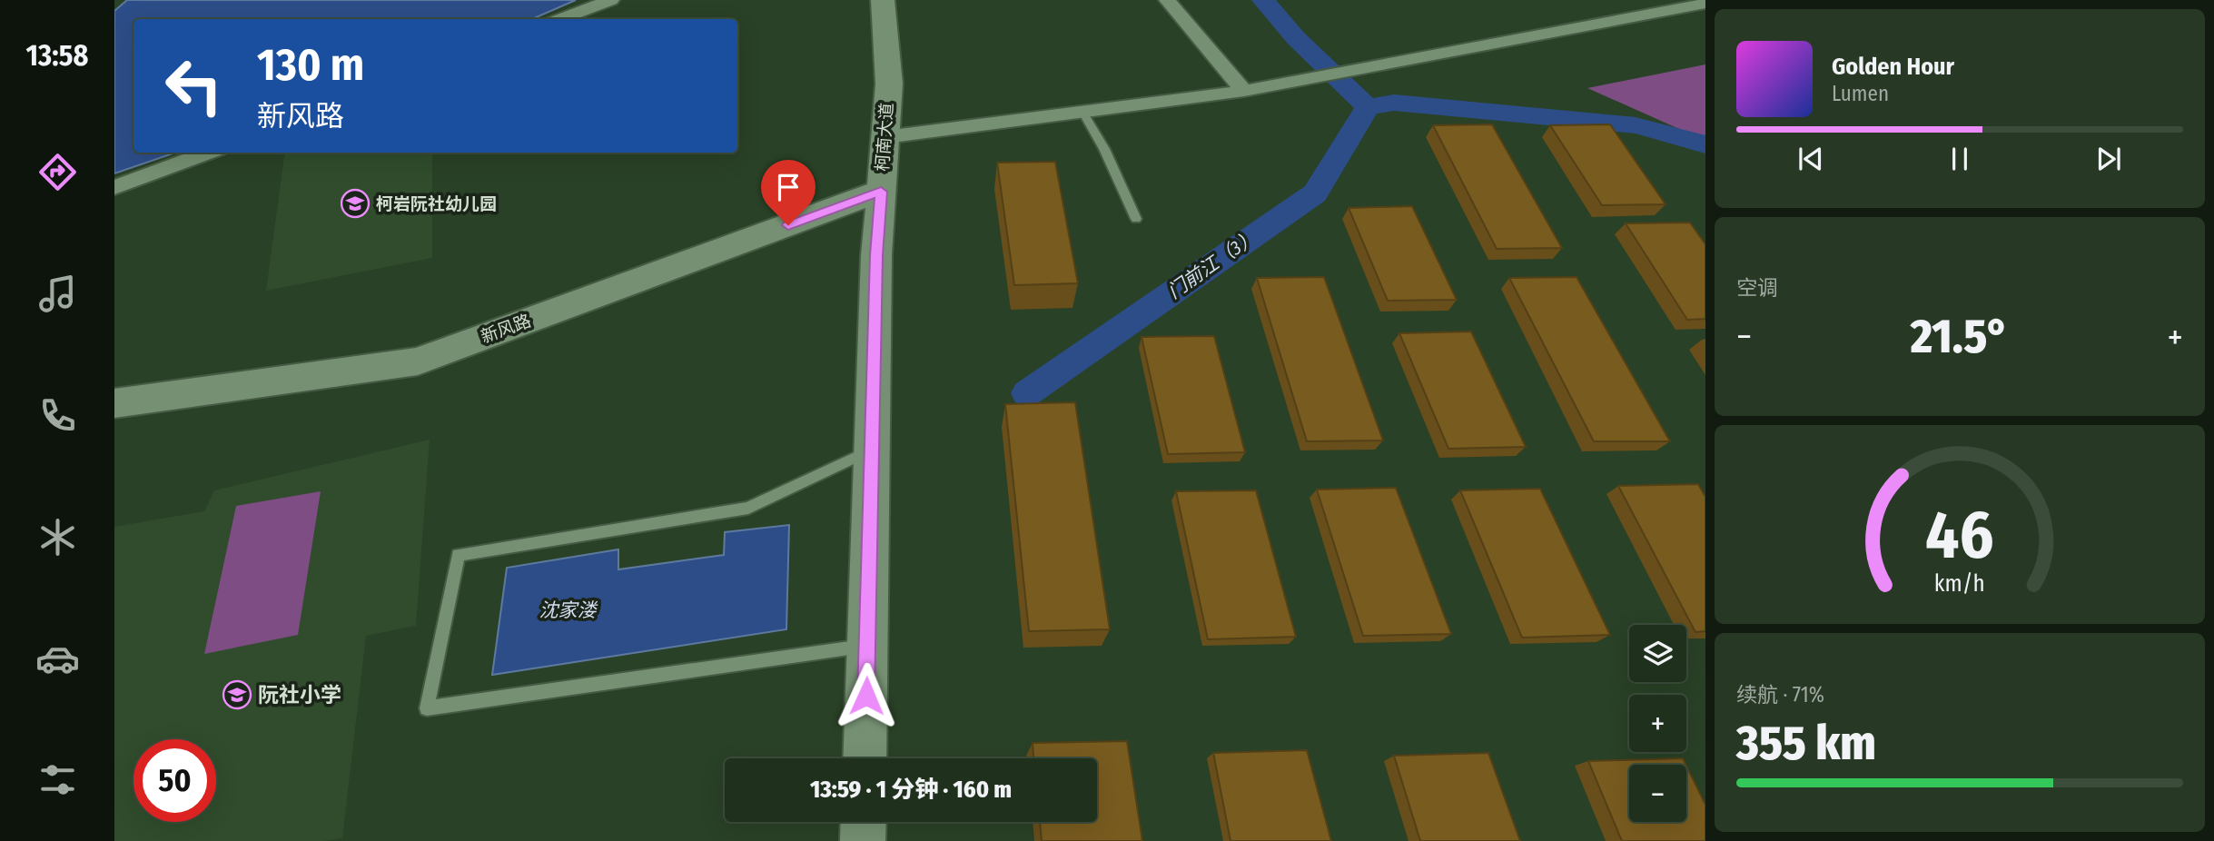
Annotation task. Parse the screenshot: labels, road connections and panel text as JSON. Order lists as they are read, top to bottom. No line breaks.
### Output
{"streets":{"main road":["柯南大道","新风路"]},"crossings":[["柯南大道","新风路"]],"water":["门前江（3）","沈家溇"],"places":{"school or university":["柯岩阮社幼儿园","阮社小学"]},"page":{"tabs":"13:58","turn":["130 m","新风路"],"song":["Golden Hour","Lumen"],"tile":["空调",["续航 · 71%","355 km"]],"heat":["−","21.5°","+"],"map_buttons":["+","−"],"limit":"50","trip":"13:59 · 1 分钟 · 160 m","gauge":["46","km/h"]}}
